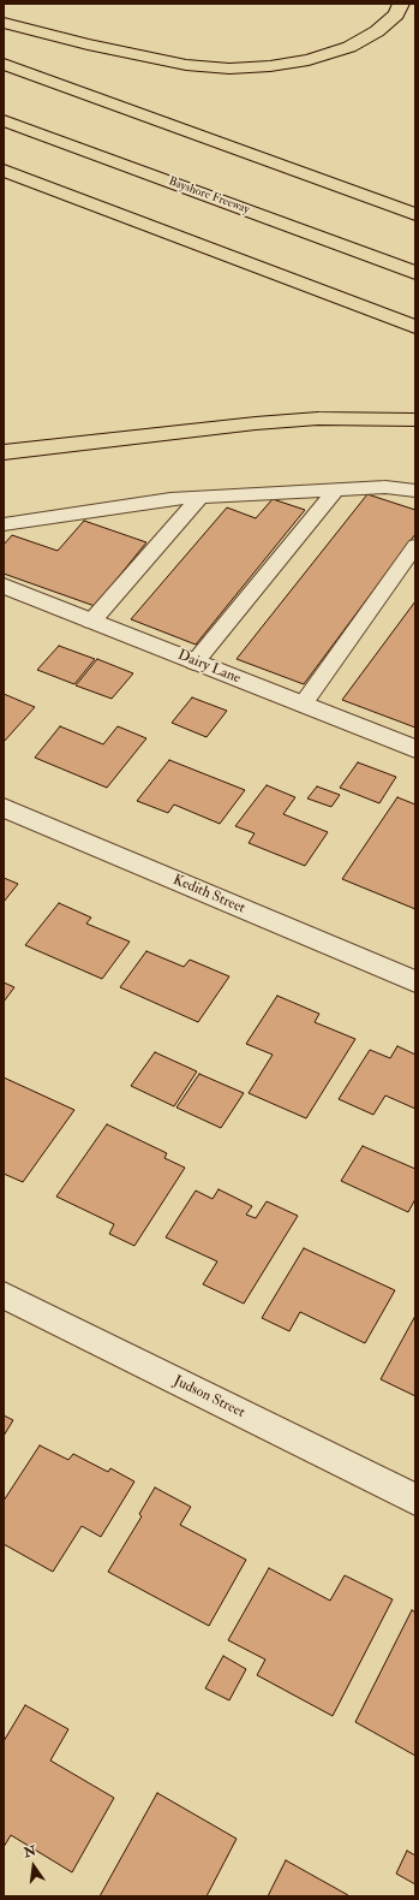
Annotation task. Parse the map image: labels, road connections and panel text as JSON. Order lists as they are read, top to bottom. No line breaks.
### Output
{"streets":{"highway":["Bayshore Freeway"],"street":["Dairy Lane","Kedith Street","Judson Street"]},"north":"top"}
